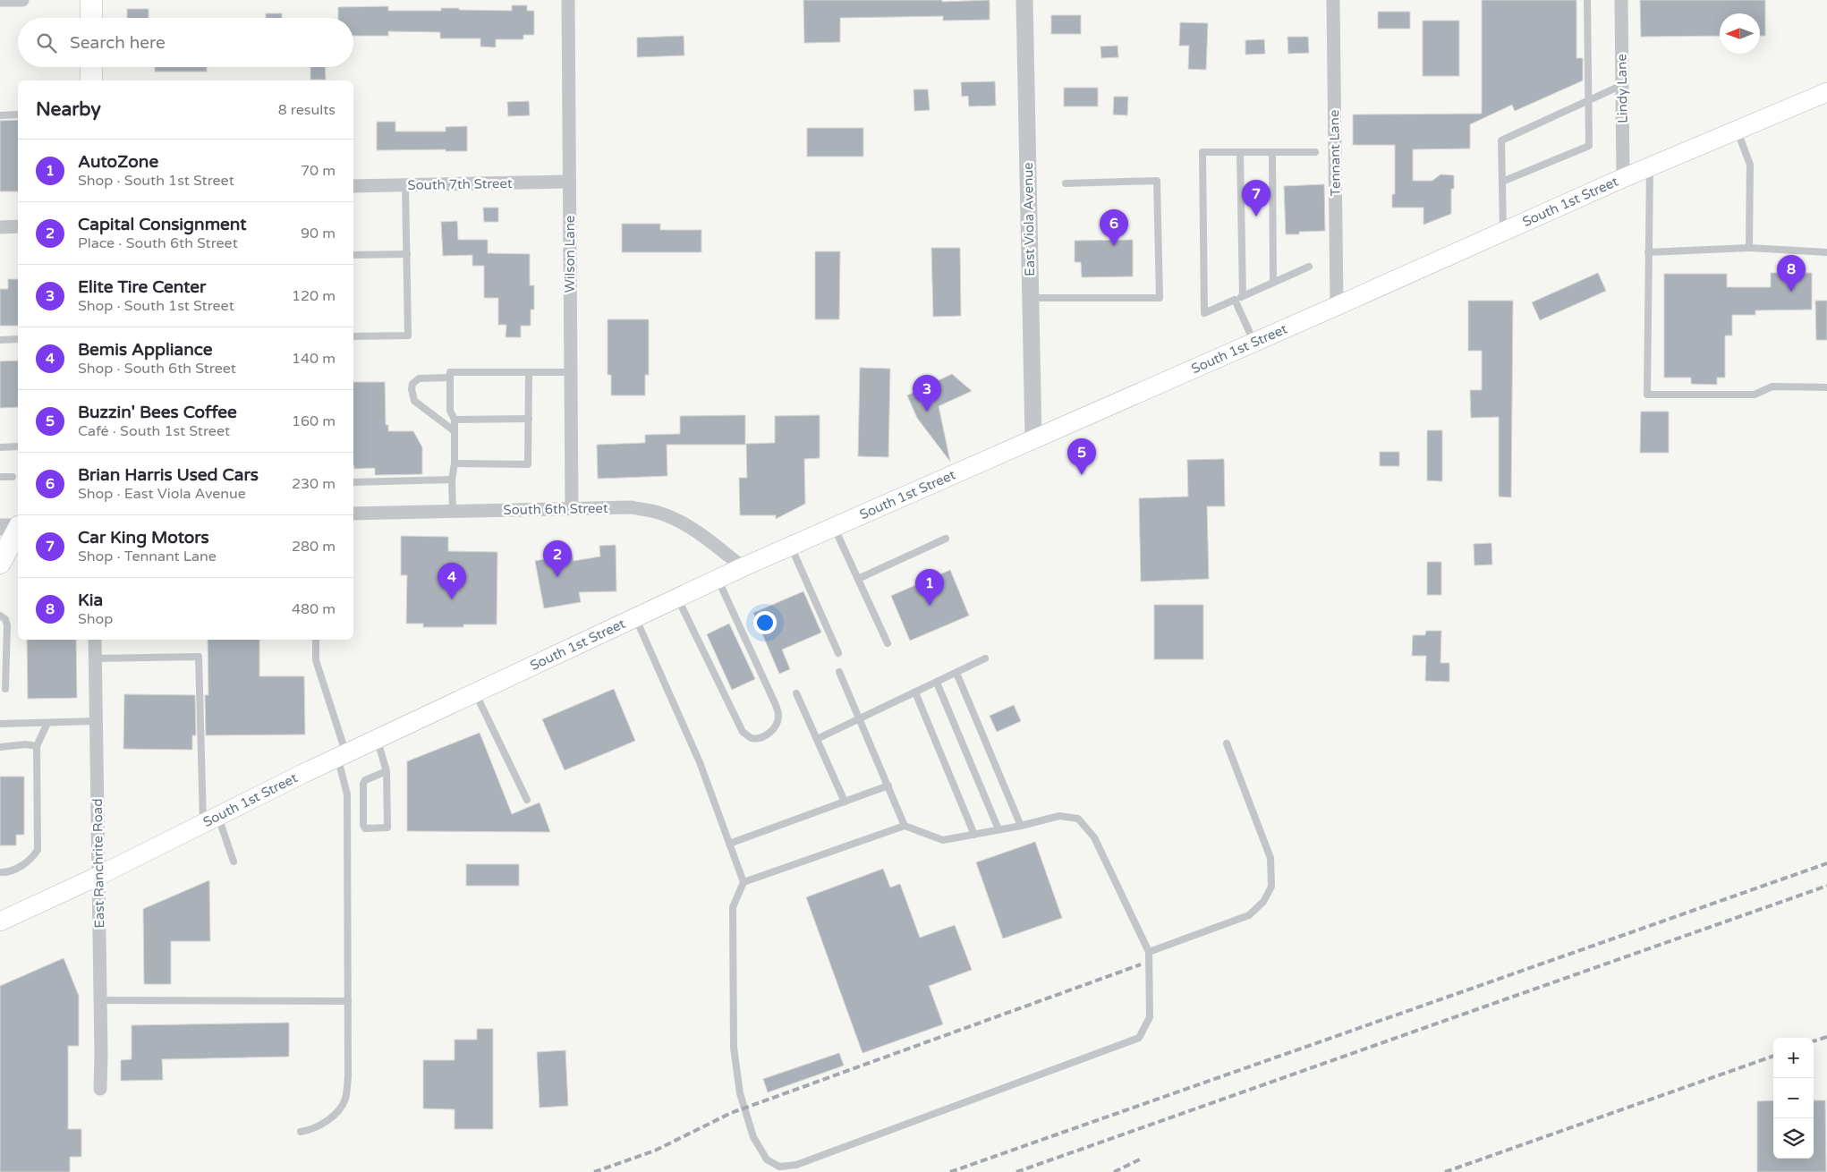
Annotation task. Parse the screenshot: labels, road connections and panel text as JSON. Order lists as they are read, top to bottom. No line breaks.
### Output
{"streets":{"main road":["South 1st Street"],"street":["Lindy Lane","Tennant Lane","South 7th Street","East Viola Avenue","Wilson Lane","South 6th Street","East Ranchrite Road"]},"crossings":[["Lindy Lane","South 1st Street"],["Tennant Lane","South 1st Street"],["South 7th Street","Wilson Lane"],["South 1st Street","East Viola Avenue"],["South 1st Street","South 6th Street"],["South 1st Street","East Ranchrite Road"],["Wilson Lane","South 6th Street"]],"north":"left","page":{"search":"Search here","heading":["Nearby","8 results"],"list":[{"mark":"1","name":"AutoZone","note":"Shop · South 1st Street","value":"70 m"},{"mark":"2","name":"Capital Consignment","note":"Place · South 6th Street","value":"90 m"},{"mark":"3","name":"Elite Tire Center","note":"Shop · South 1st Street","value":"120 m"},{"mark":"4","name":"Bemis Appliance","note":"Shop · South 6th Street","value":"140 m"},{"mark":"5","name":"Buzzin' Bees Coffee","note":"Café · South 1st Street","value":"160 m"},{"mark":"6","name":"Brian Harris Used Cars","note":"Shop · East Viola Avenue","value":"230 m"},{"mark":"7","name":"Car King Motors","note":"Shop · Tennant Lane","value":"280 m"},{"mark":"8","name":"Kia","note":"Shop","value":"480 m"}],"pins":["7","6","8","3","5","2","4","1"],"map_buttons":["+","−"]}}
